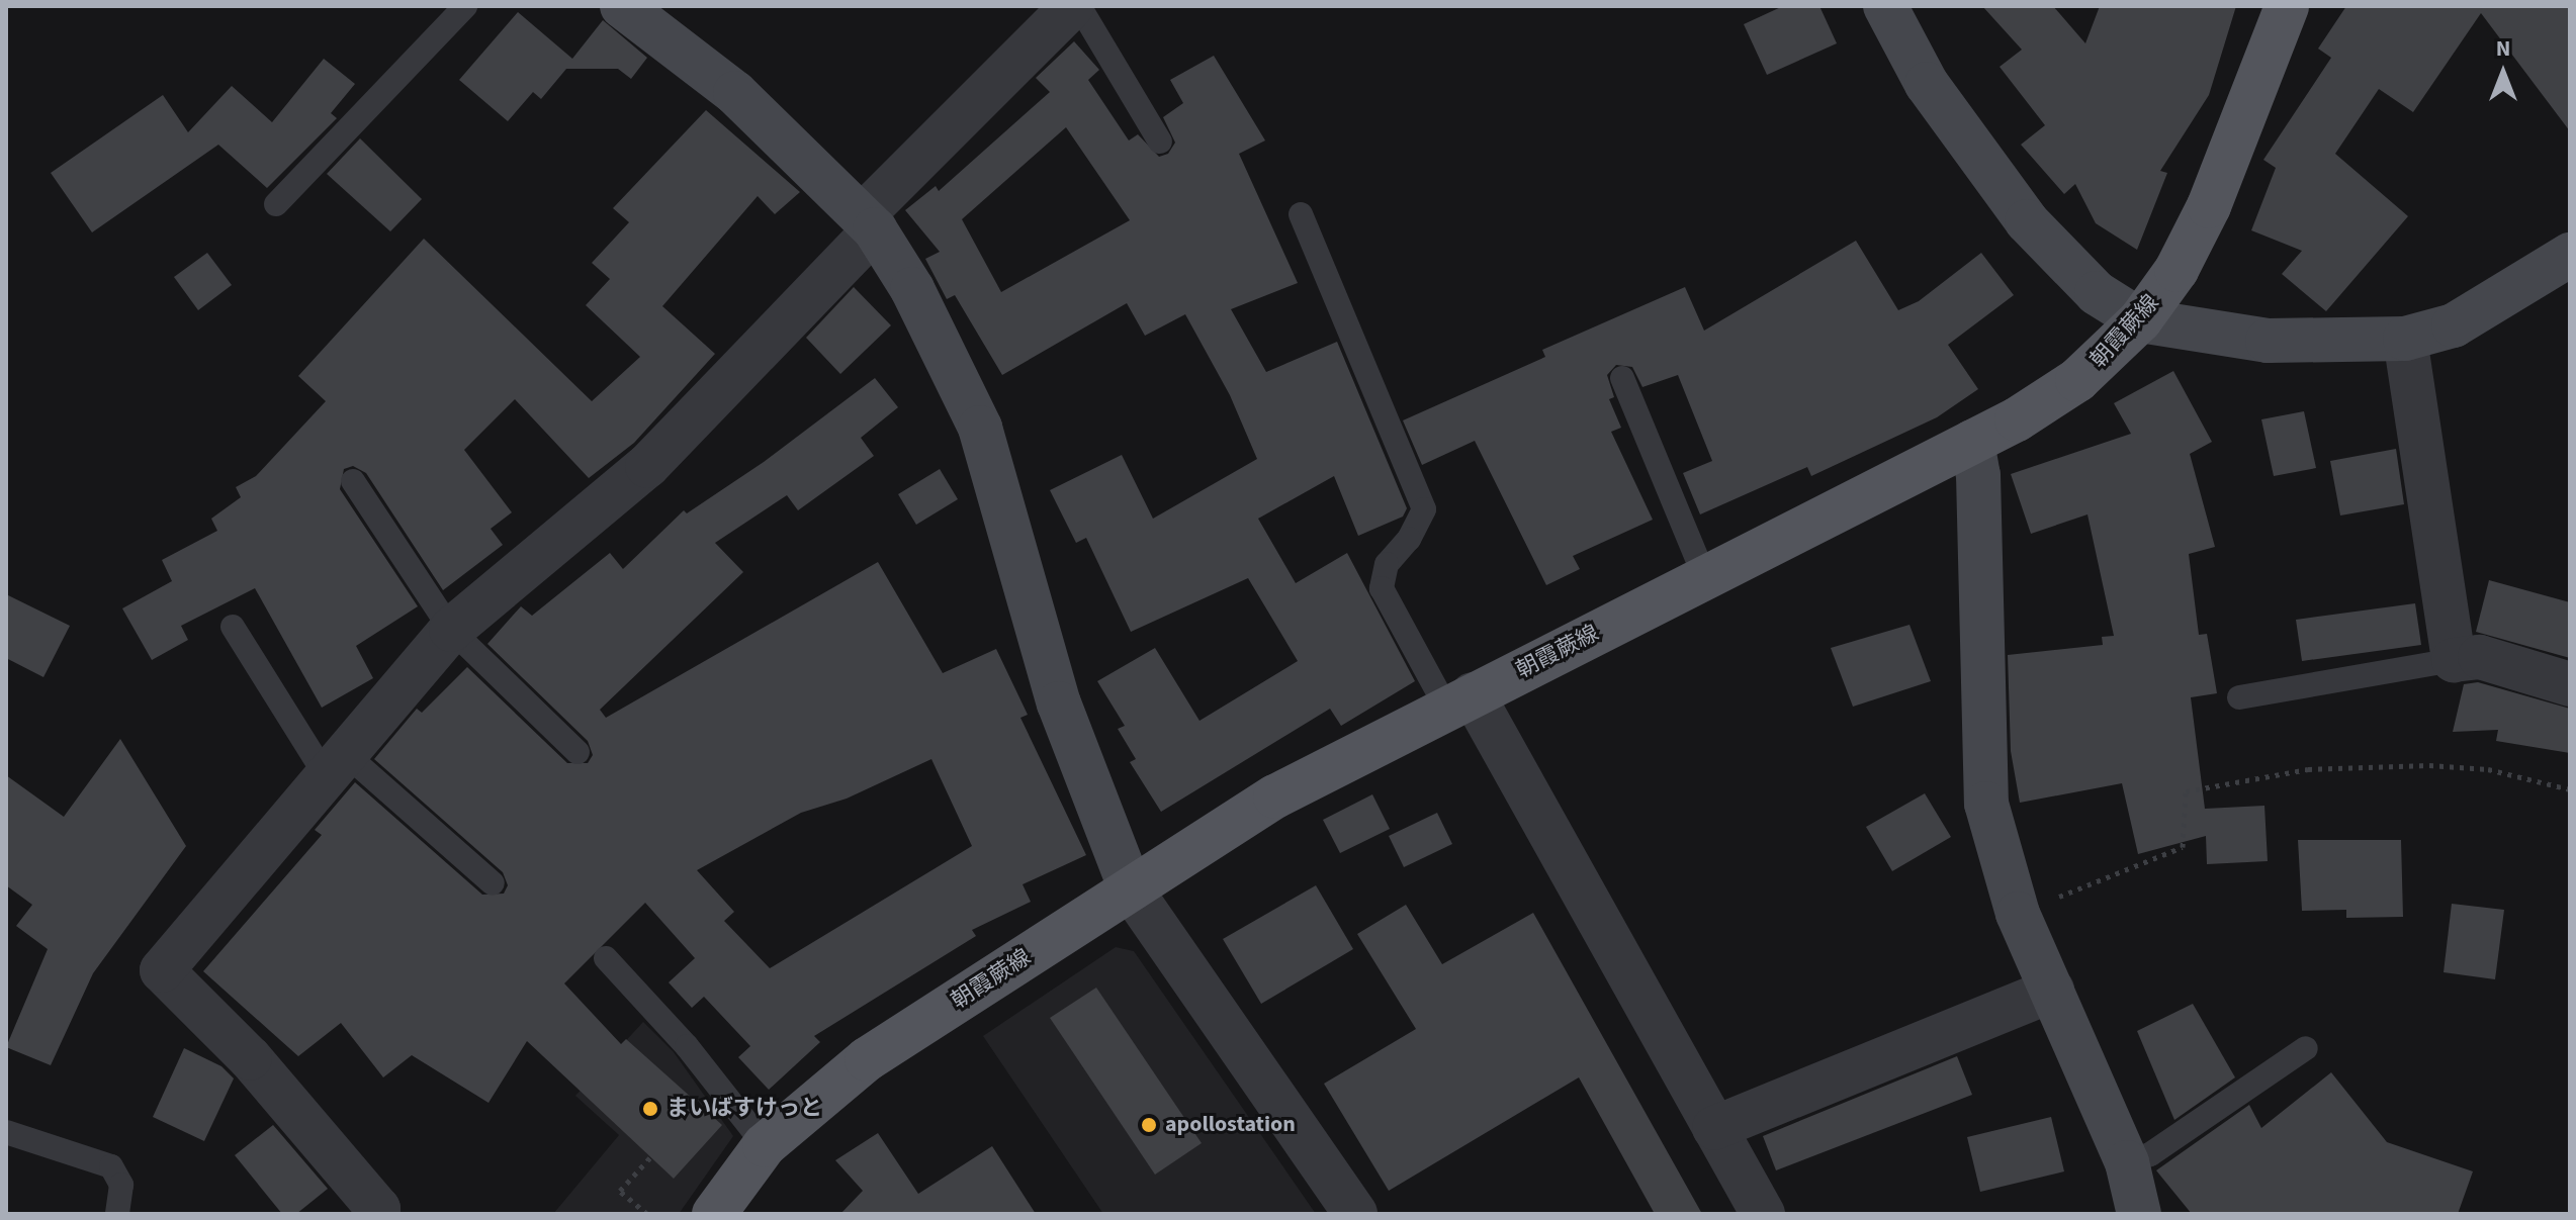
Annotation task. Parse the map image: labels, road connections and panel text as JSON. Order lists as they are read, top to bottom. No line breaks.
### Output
{"streets":{"main road":["朝霞蕨線"]},"places":["まいばすけっと","apollostation"],"north":"top"}
